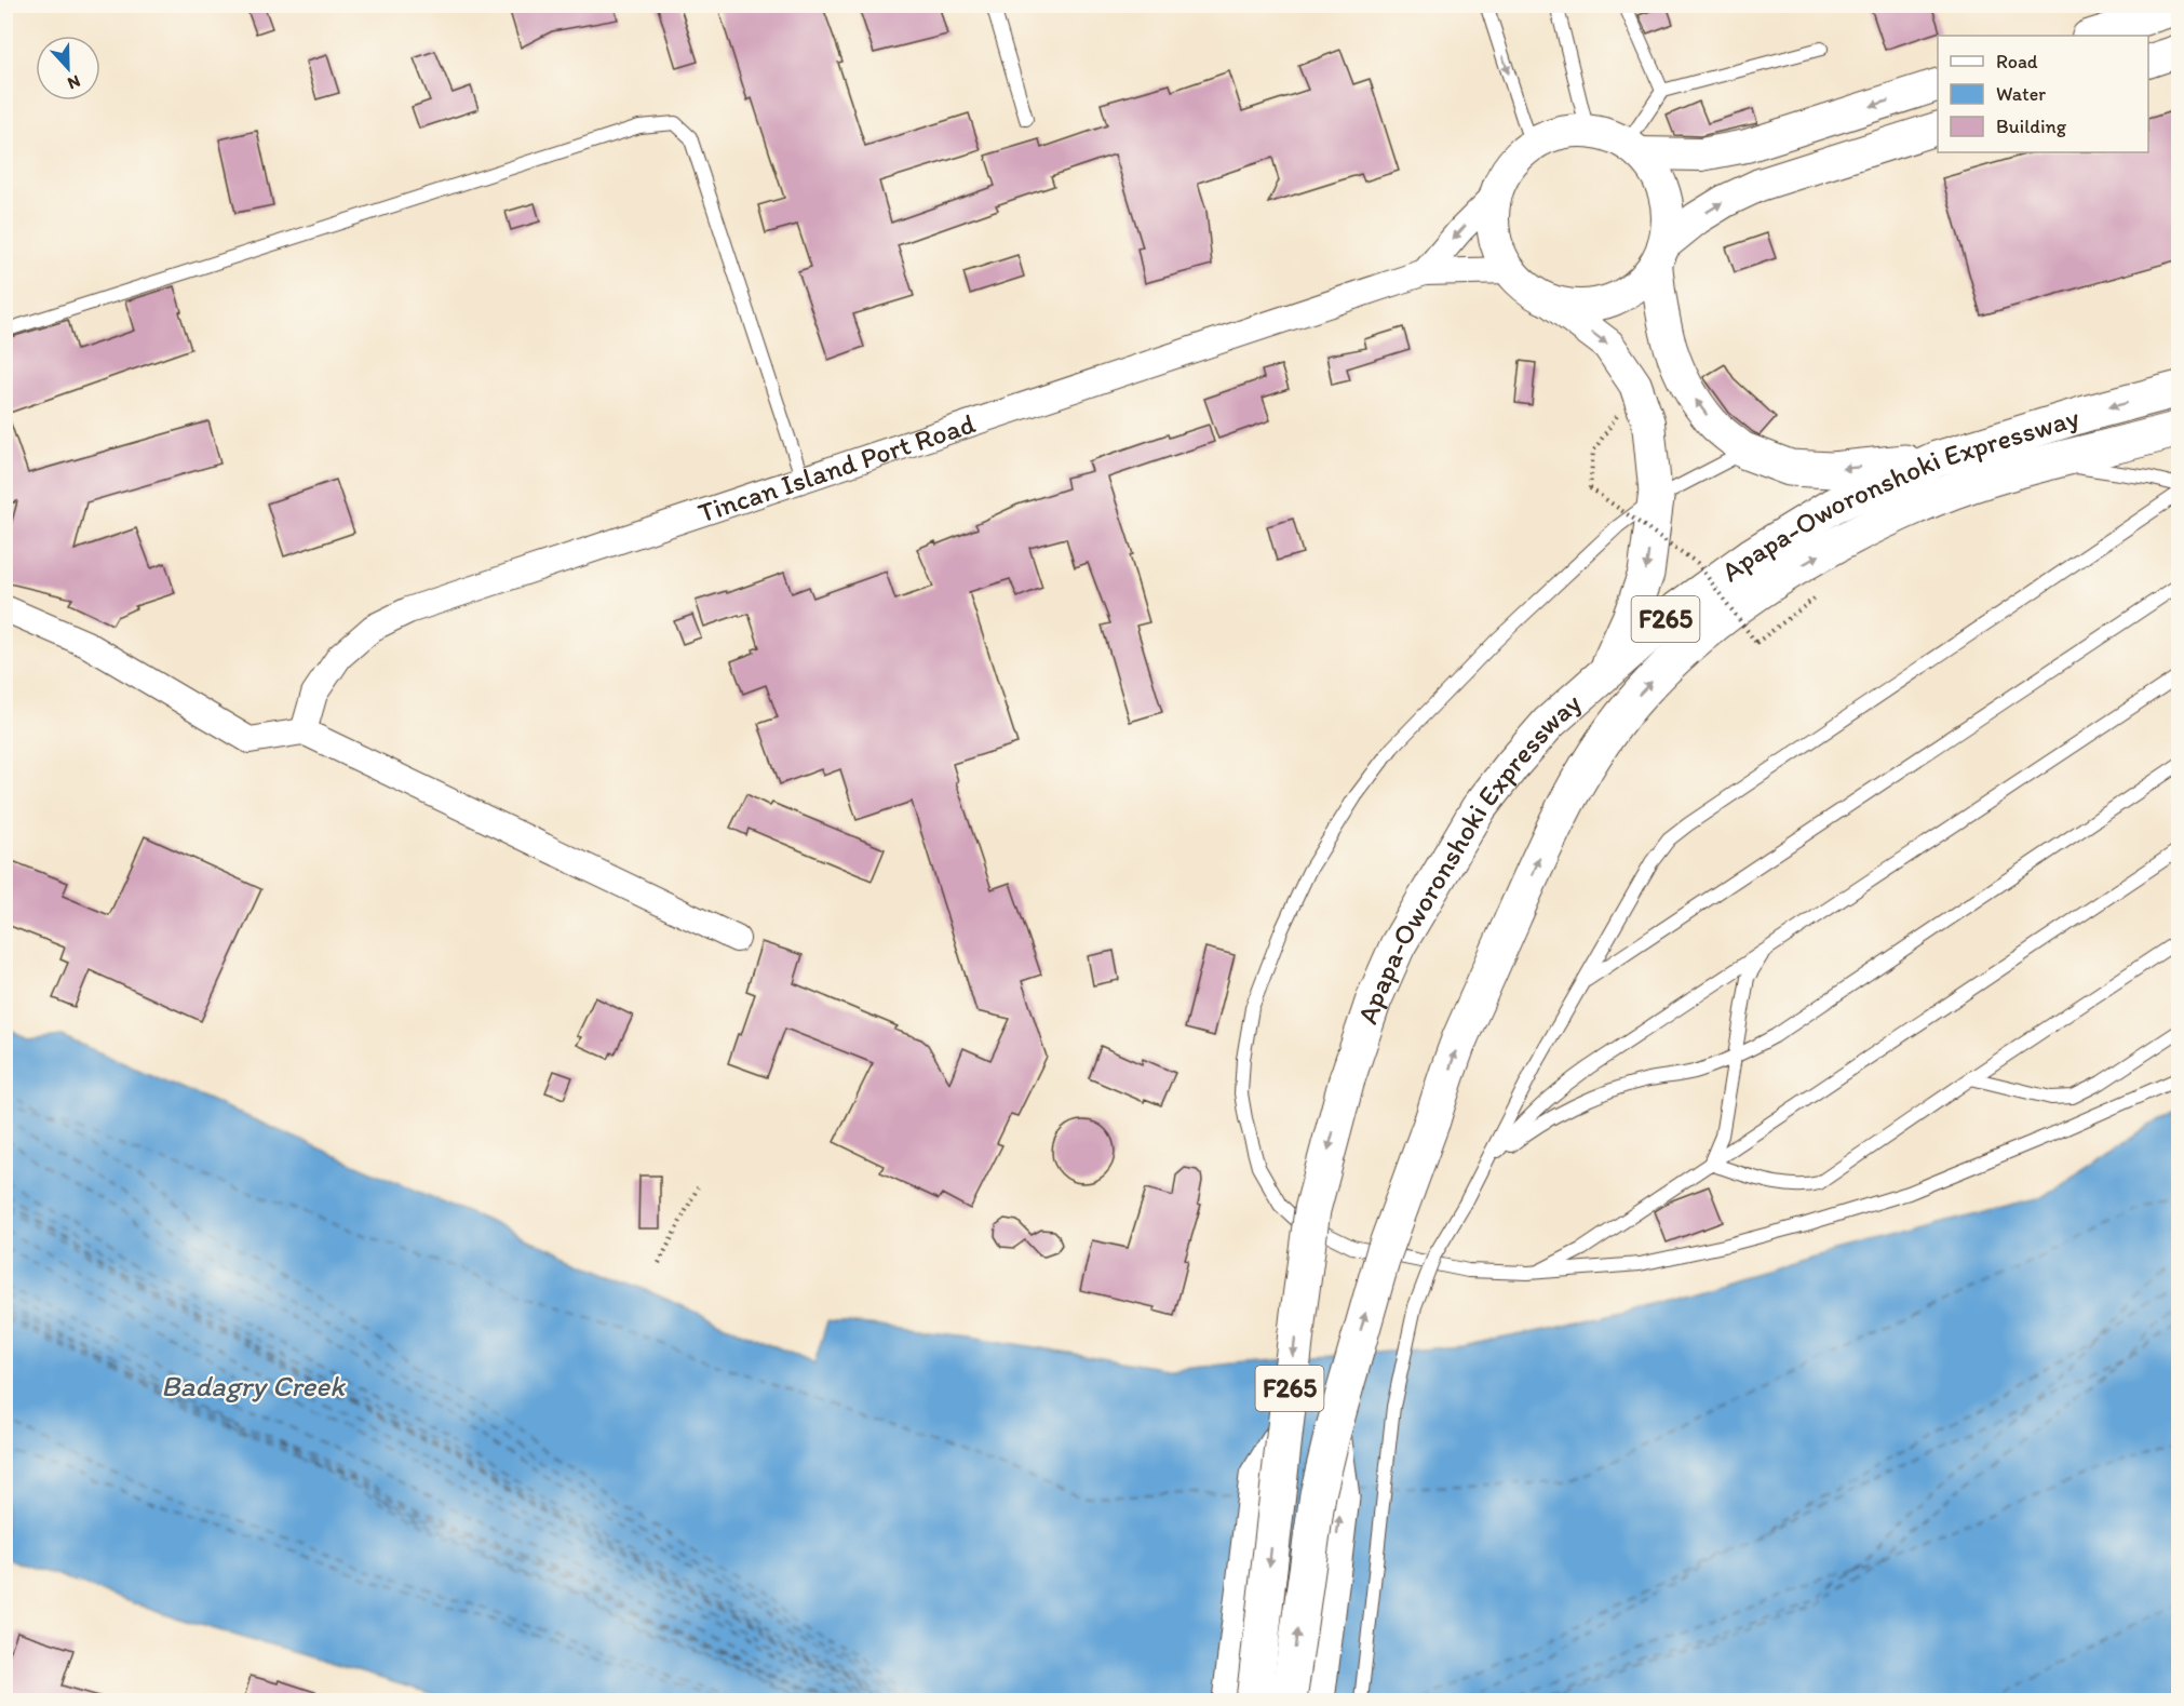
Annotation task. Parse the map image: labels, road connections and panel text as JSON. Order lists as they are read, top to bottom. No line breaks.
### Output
{"streets":{"highway":["Apapa-Oworonshoki Expressway","F265"],"street":["Tincan Island Port Road"]},"water":["Badagry Creek"],"legend":["Road","Water","Building"],"north":"bottom"}
